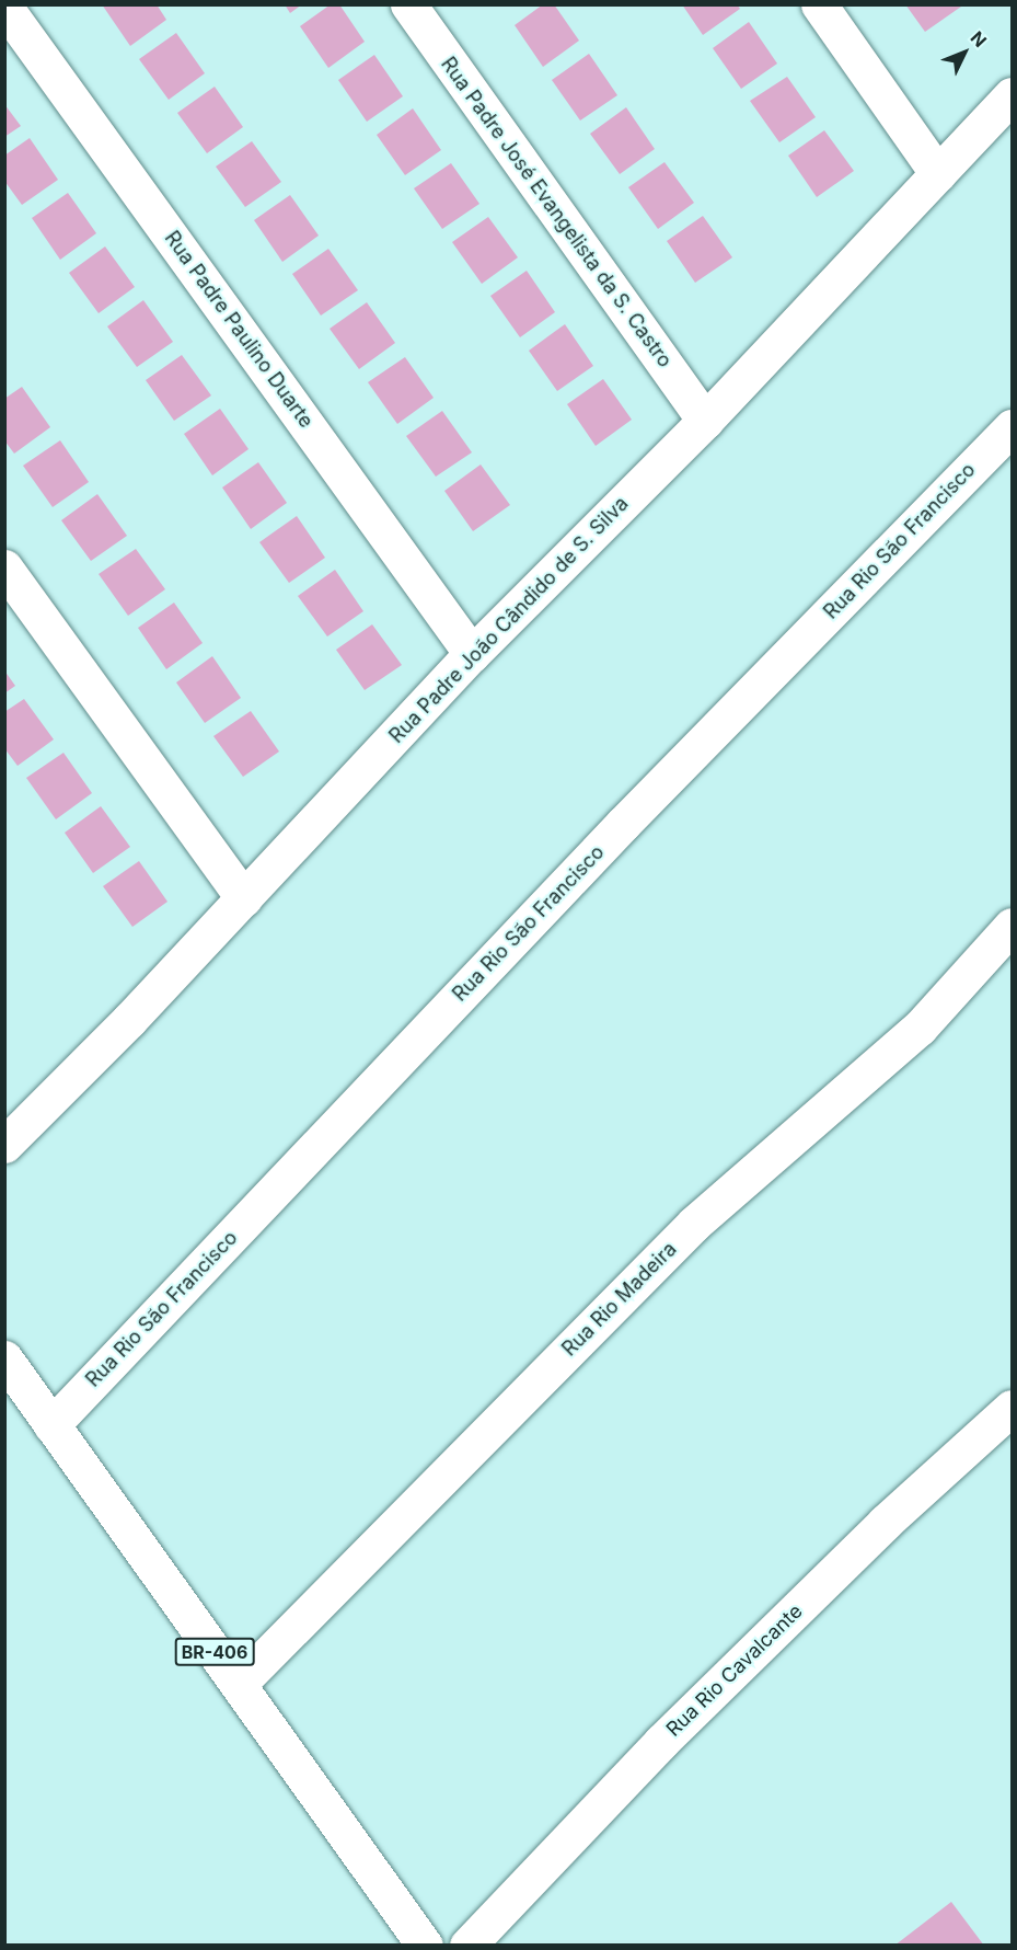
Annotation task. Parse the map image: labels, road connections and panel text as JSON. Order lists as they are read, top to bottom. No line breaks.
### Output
{"streets":{"street":["Rua Padre José Evangelista da S. Castro","Rua Padre Paulino Duarte","Rua Rio São Francisco","Rua Padre João Cândido de S. Silva","Rua Rio Madeira","BR-406","Rua Rio Cavalcante"]},"crossings":[["Rua Padre José Evangelista da S. Castro","Rua Padre João Cândido de S. Silva"],["Rua Padre Paulino Duarte","Rua Padre João Cândido de S. Silva"],["Rua Rio São Francisco","BR-406"],["Rua Rio Madeira","BR-406"]],"north":"top right"}
